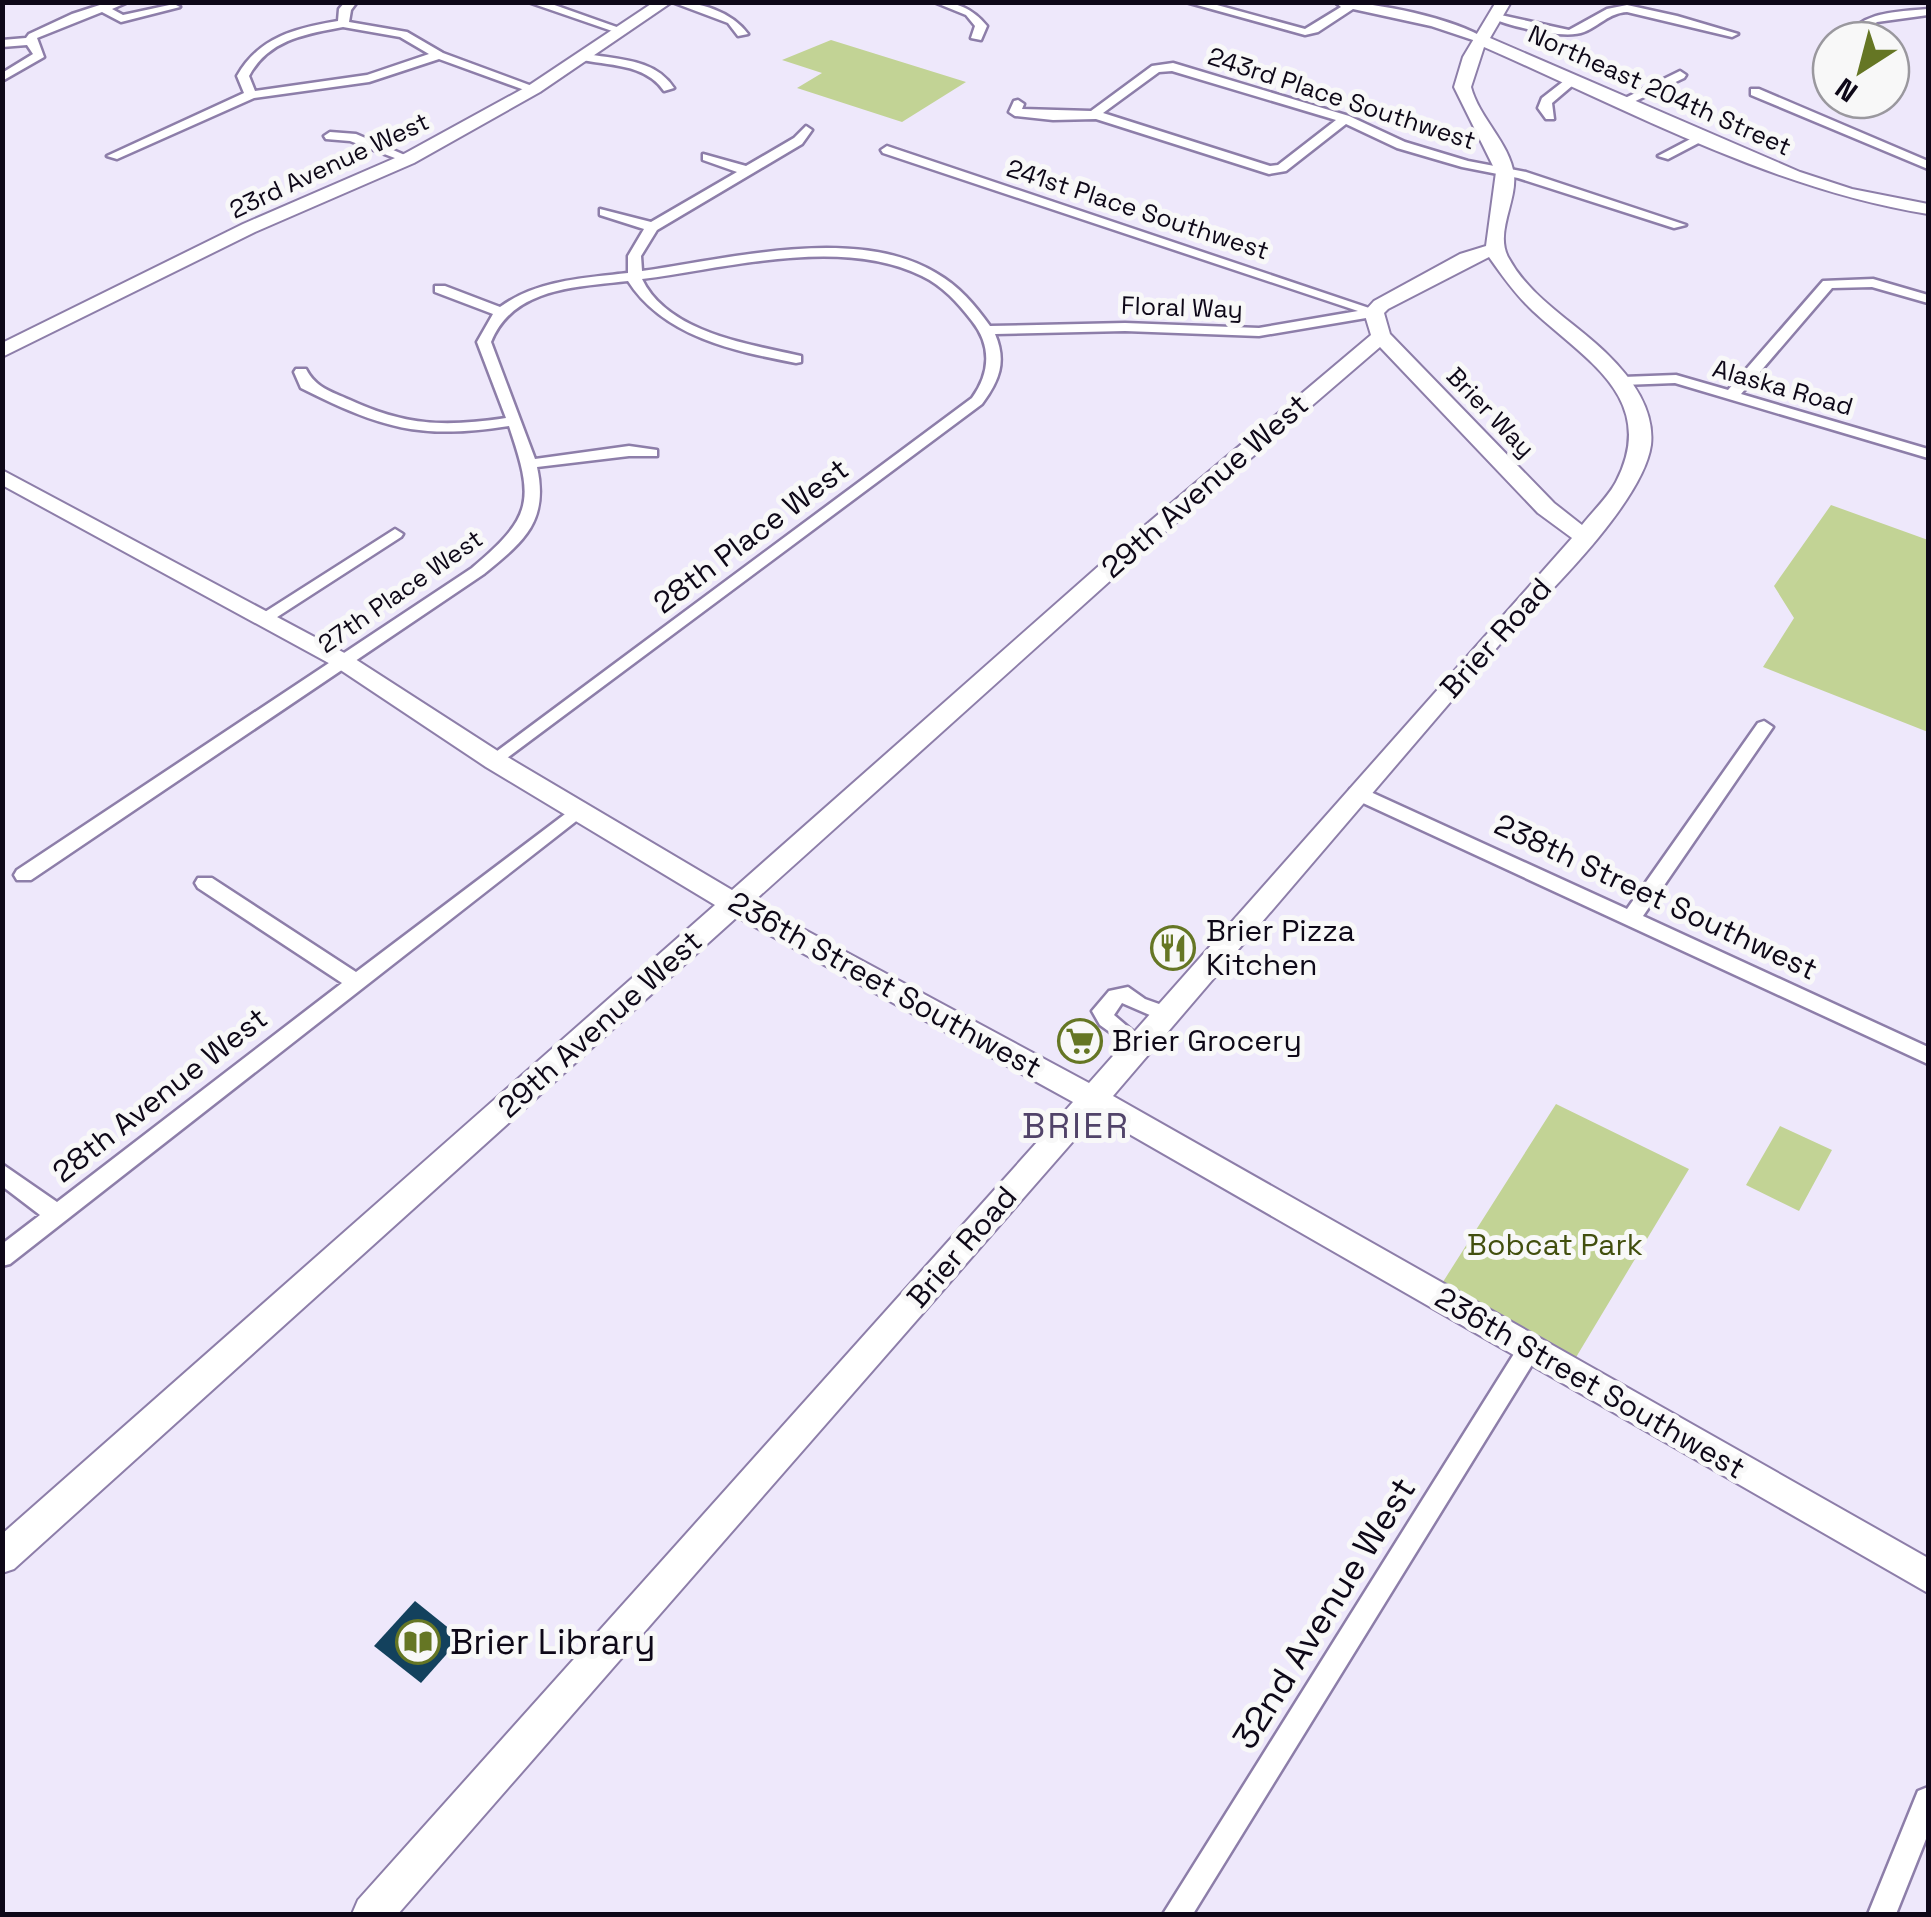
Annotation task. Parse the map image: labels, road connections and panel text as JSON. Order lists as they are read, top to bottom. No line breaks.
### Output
{"streets":{"street":["Northeast 204th Street","243rd Place Southwest","23rd Avenue West","241st Place Southwest","Floral Way","Alaska Road","Brier Way","29th Avenue West","28th Place West","27th Place West","Brier Road","238th Street Southwest","236th Street Southwest","28th Avenue West","32nd Avenue West"]},"crossings":[["241st Place Southwest","Floral Way"],["241st Place Southwest","Brier Way"],["Floral Way","Brier Way"],["Floral Way","28th Place West"],["Alaska Road","Brier Road"],["Brier Way","29th Avenue West"],["Brier Way","Brier Road"],["29th Avenue West","236th Street Southwest"],["28th Place West","236th Street Southwest"],["27th Place West","236th Street Southwest"],["Brier Road","238th Street Southwest"],["Brier Road","236th Street Southwest"],["236th Street Southwest","28th Avenue West"],["236th Street Southwest","32nd Avenue West"]],"districts":["BRIER"],"parks":["Bobcat Park"],"places":{"restaurant":["Brier Pizza Kitchen"],"supermarket":["Brier Grocery"],"library":["Brier Library"]},"north":"bottom left"}
